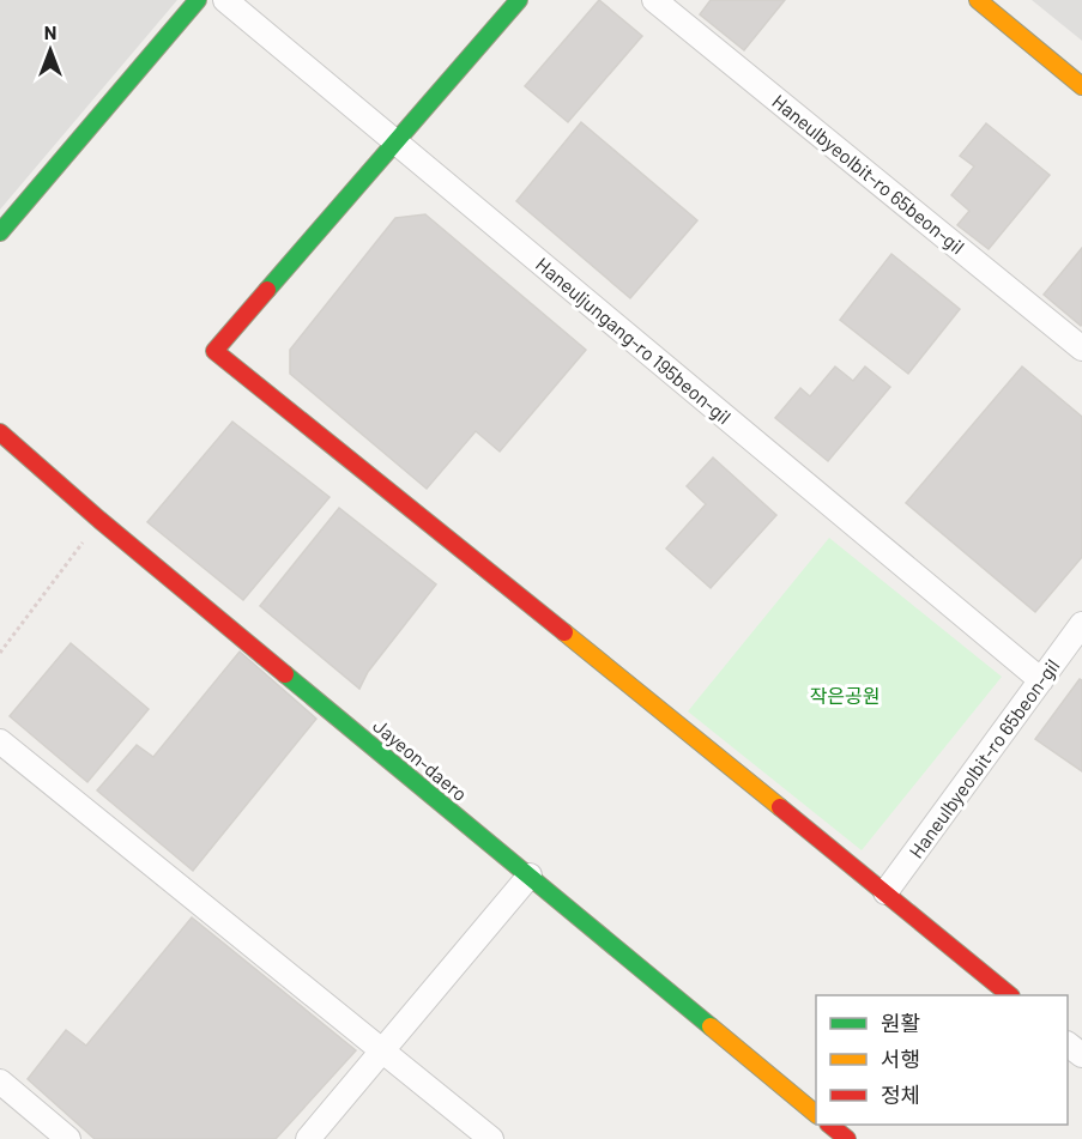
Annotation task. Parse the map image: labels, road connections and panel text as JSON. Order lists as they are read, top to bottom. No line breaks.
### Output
{"streets":{"street":["Haneulbyeolbit-ro 65beon-gil","Haneuljungang-ro 195beon-gil","Jayeon-daero"]},"crossings":[["Haneulbyeolbit-ro 65beon-gil","Haneuljungang-ro 195beon-gil"]],"parks":["작은공원"],"legend":["원활","서행","정체"],"north":"top"}
